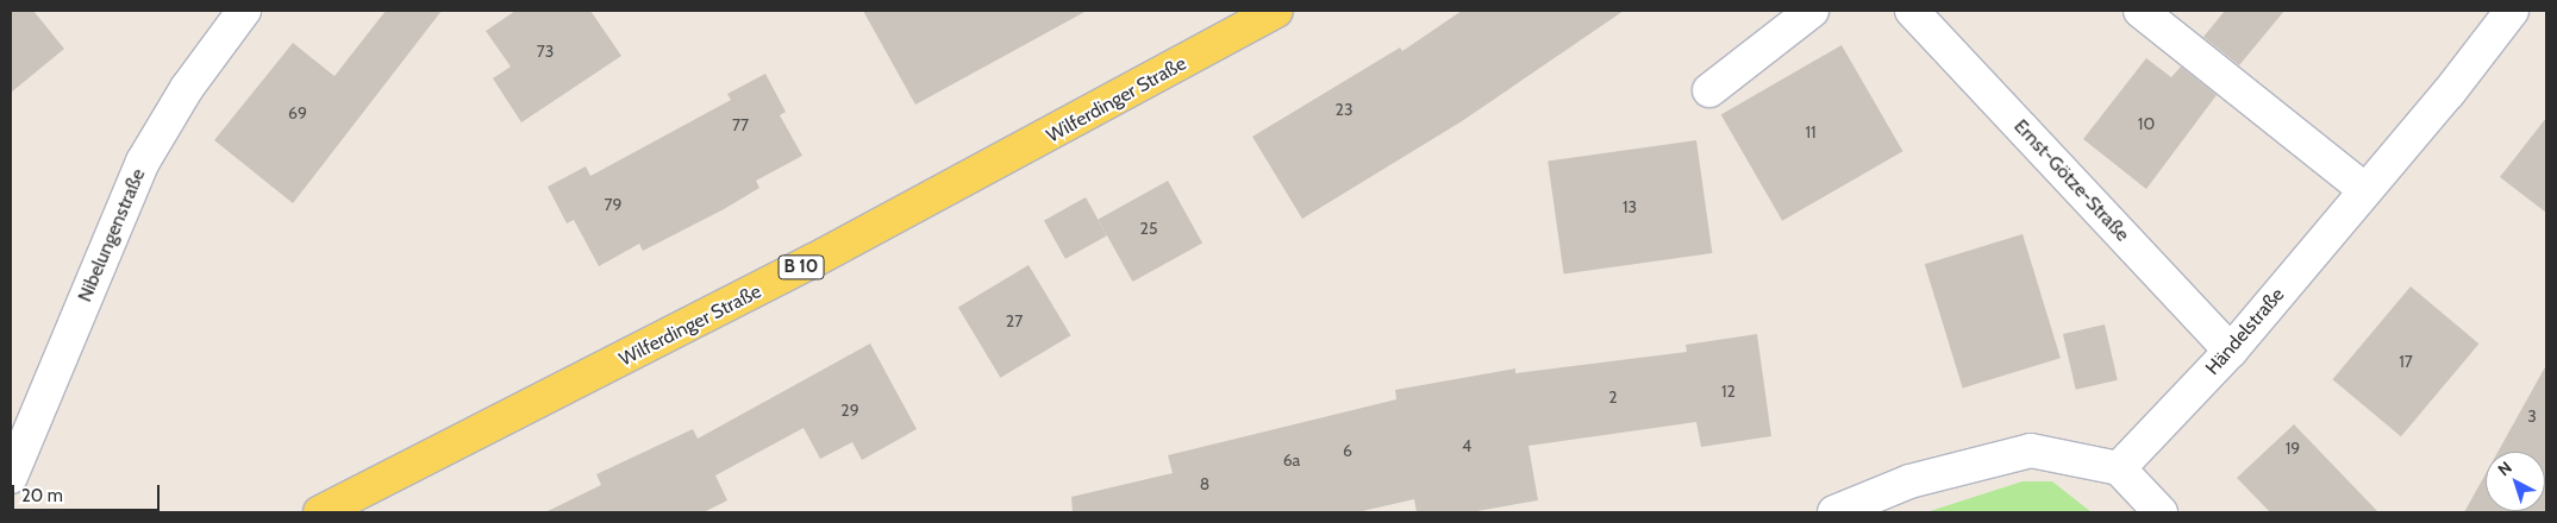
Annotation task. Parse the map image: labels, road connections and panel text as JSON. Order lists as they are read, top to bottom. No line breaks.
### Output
{"streets":{"main road":["Wilferdinger Straße","B 10"],"street":["Ernst-Götze-Straße","Nibelungenstraße","Händelstraße"]},"crossings":[["Ernst-Götze-Straße","Händelstraße"]],"house_numbers":["73","23","69","10","77","11","79","13","25","27","17","12","2","29","3","4","19","6","6a","8"],"scale_bar":"20 m","north":"top left"}
